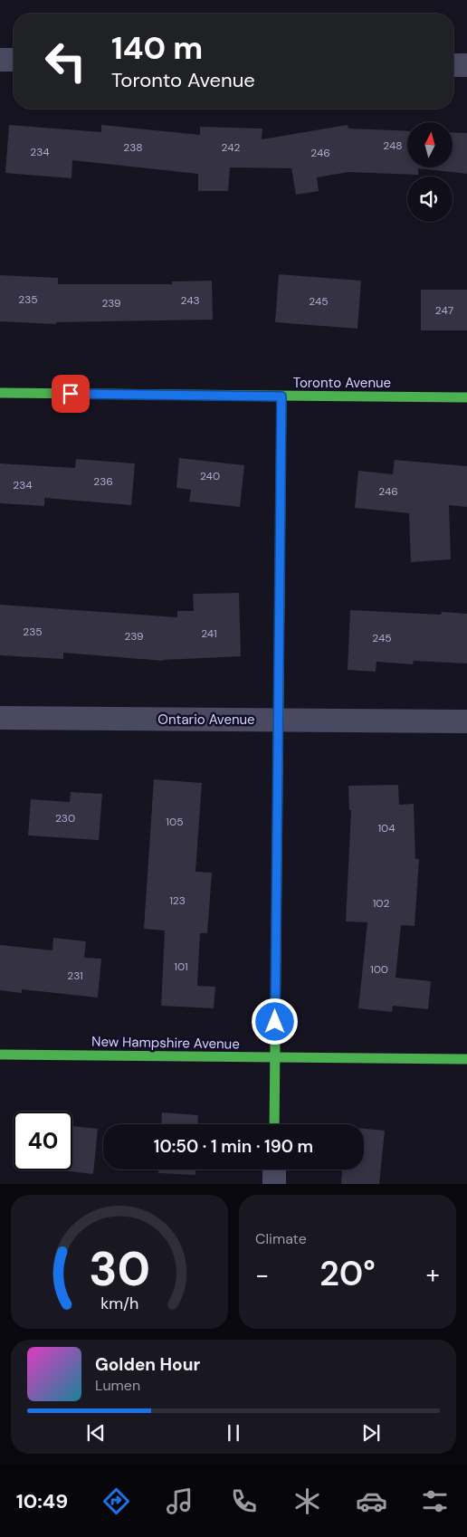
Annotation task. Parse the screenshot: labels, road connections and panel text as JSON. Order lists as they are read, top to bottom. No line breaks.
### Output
{"streets":{"street":["Toronto Avenue","Ontario Avenue","New Hampshire Avenue"]},"house_numbers":["248","238","242","234","246","235","243","245","239","247","240","236","234","246","235","241","239","245","230","105","104","123","102","101","100","231"],"north":"top","page":{"turn":["140 m","Toronto Avenue"],"limit":"40","trip":"10:50 · 1 min · 190 m","tile":"Climate","heat":["−","20°","+"],"song":["Golden Hour","Lumen"],"tabs":"10:49","gauge":["30","km/h"]}}
